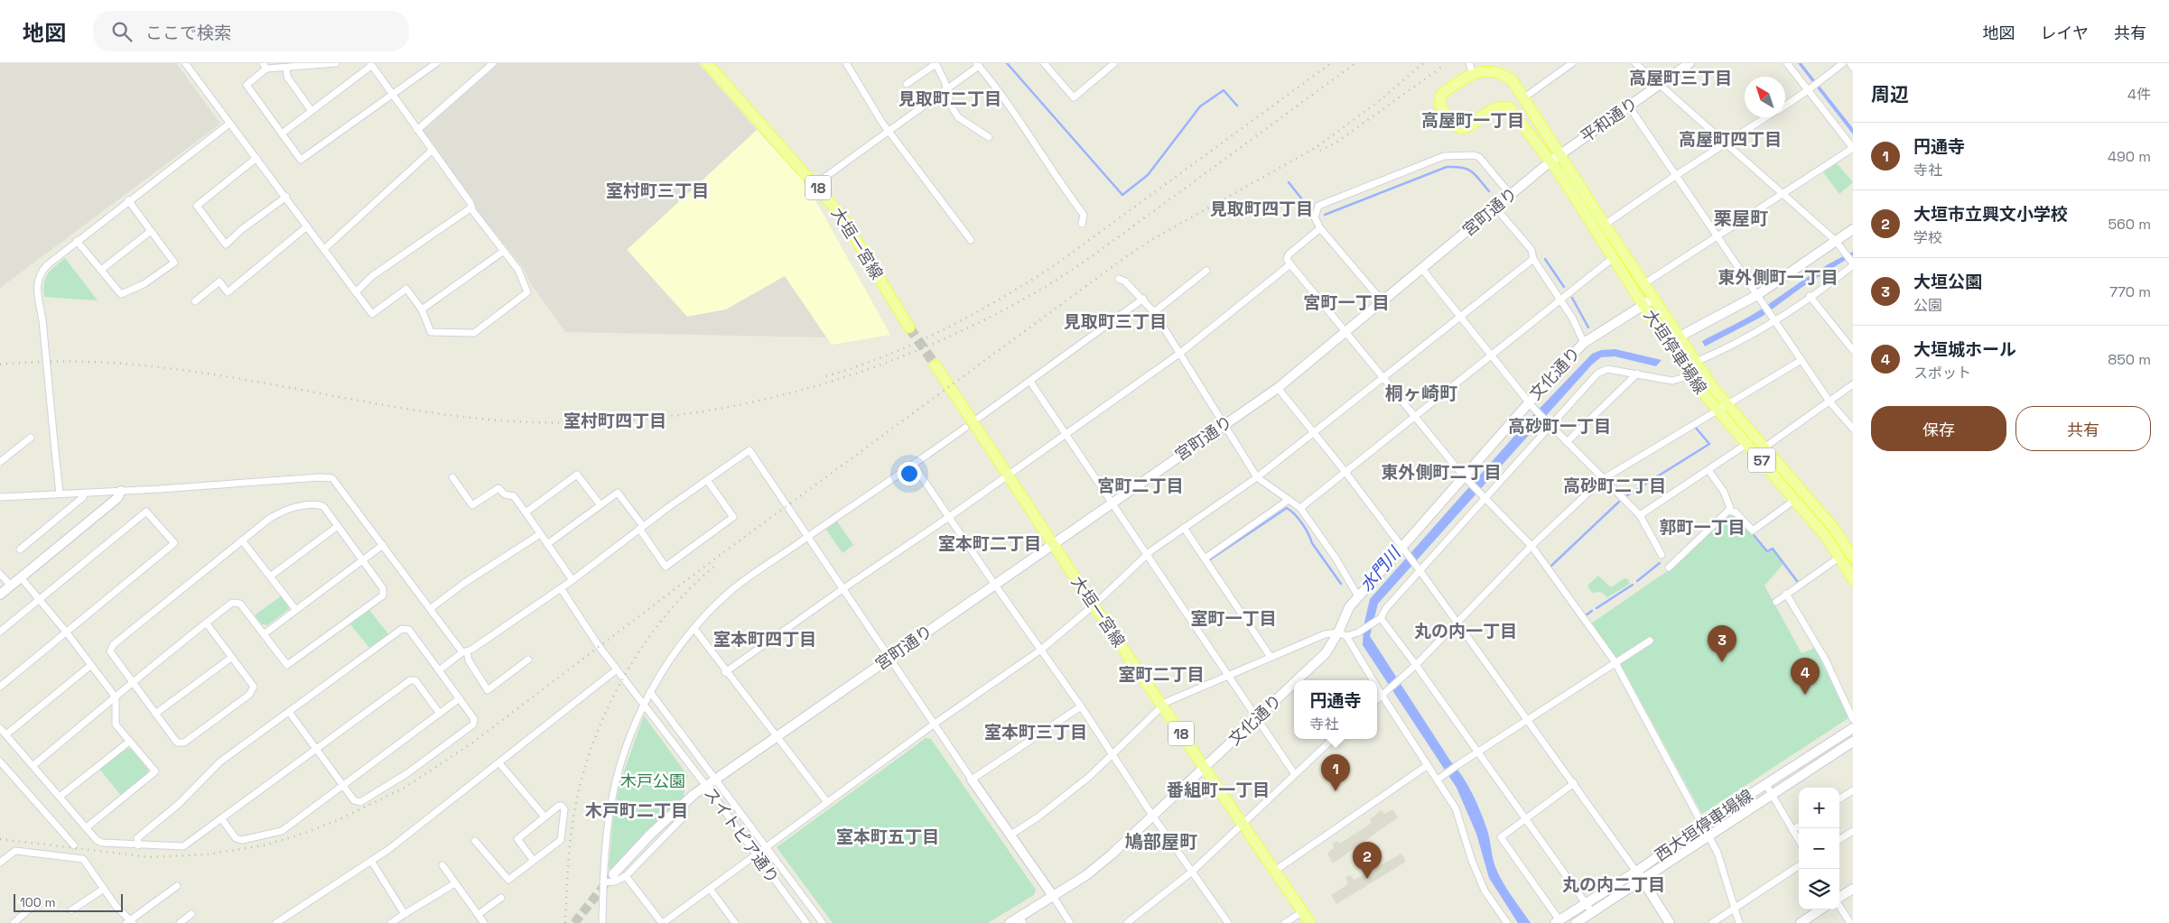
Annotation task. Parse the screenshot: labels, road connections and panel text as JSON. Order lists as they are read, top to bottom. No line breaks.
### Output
{"streets":{"main road":["18","大垣一宮線","大垣停車場線","57"],"street":["平和通り","宮町通り","文化通り","西大垣停車場線","スイトピア通り"]},"crossings":[["平和通り","宮町通り"],["平和通り","大垣停車場線"],["宮町通り","大垣一宮線"],["宮町通り","大垣停車場線"],["宮町通り","スイトピア通り"],["大垣一宮線","文化通り"],["大垣停車場線","文化通り"]],"districts":["高屋町三丁目","見取町二丁目","高屋町一丁目","高屋町四丁目","室村町三丁目","見取町四丁目","栗屋町","東外側町一丁目","宮町一丁目","見取町三丁目","桐ヶ崎町","室村町四丁目","高砂町一丁目","東外側町二丁目","宮町二丁目","高砂町二丁目","郭町一丁目","室本町二丁目","室町一丁目","丸の内一丁目","室本町四丁目","室町二丁目","室本町三丁目","番組町一丁目","木戸町二丁目","室本町五丁目","鳩部屋町","丸の内二丁目"],"water":["水門川"],"parks":["木戸公園"],"scale_bar":"100 m","north":"top left","page":{"header":"地図","search":"ここで検索","nav":["地図","レイヤ","共有"],"heading":["周辺","4件"],"list":[{"mark":"1","name":"円通寺","note":"寺社","value":"490 m"},{"mark":"2","name":"大垣市立興文小学校","note":"学校","value":"560 m"},{"mark":"3","name":"大垣公園","note":"公園","value":"770 m"},{"mark":"4","name":"大垣城ホール","note":"スポット","value":"850 m"}],"buttons":["保存","共有"],"pins":["3","4","1","2"],"popup":["円通寺","寺社"],"map_buttons":["+","−"],"scale":"100 m"}}
